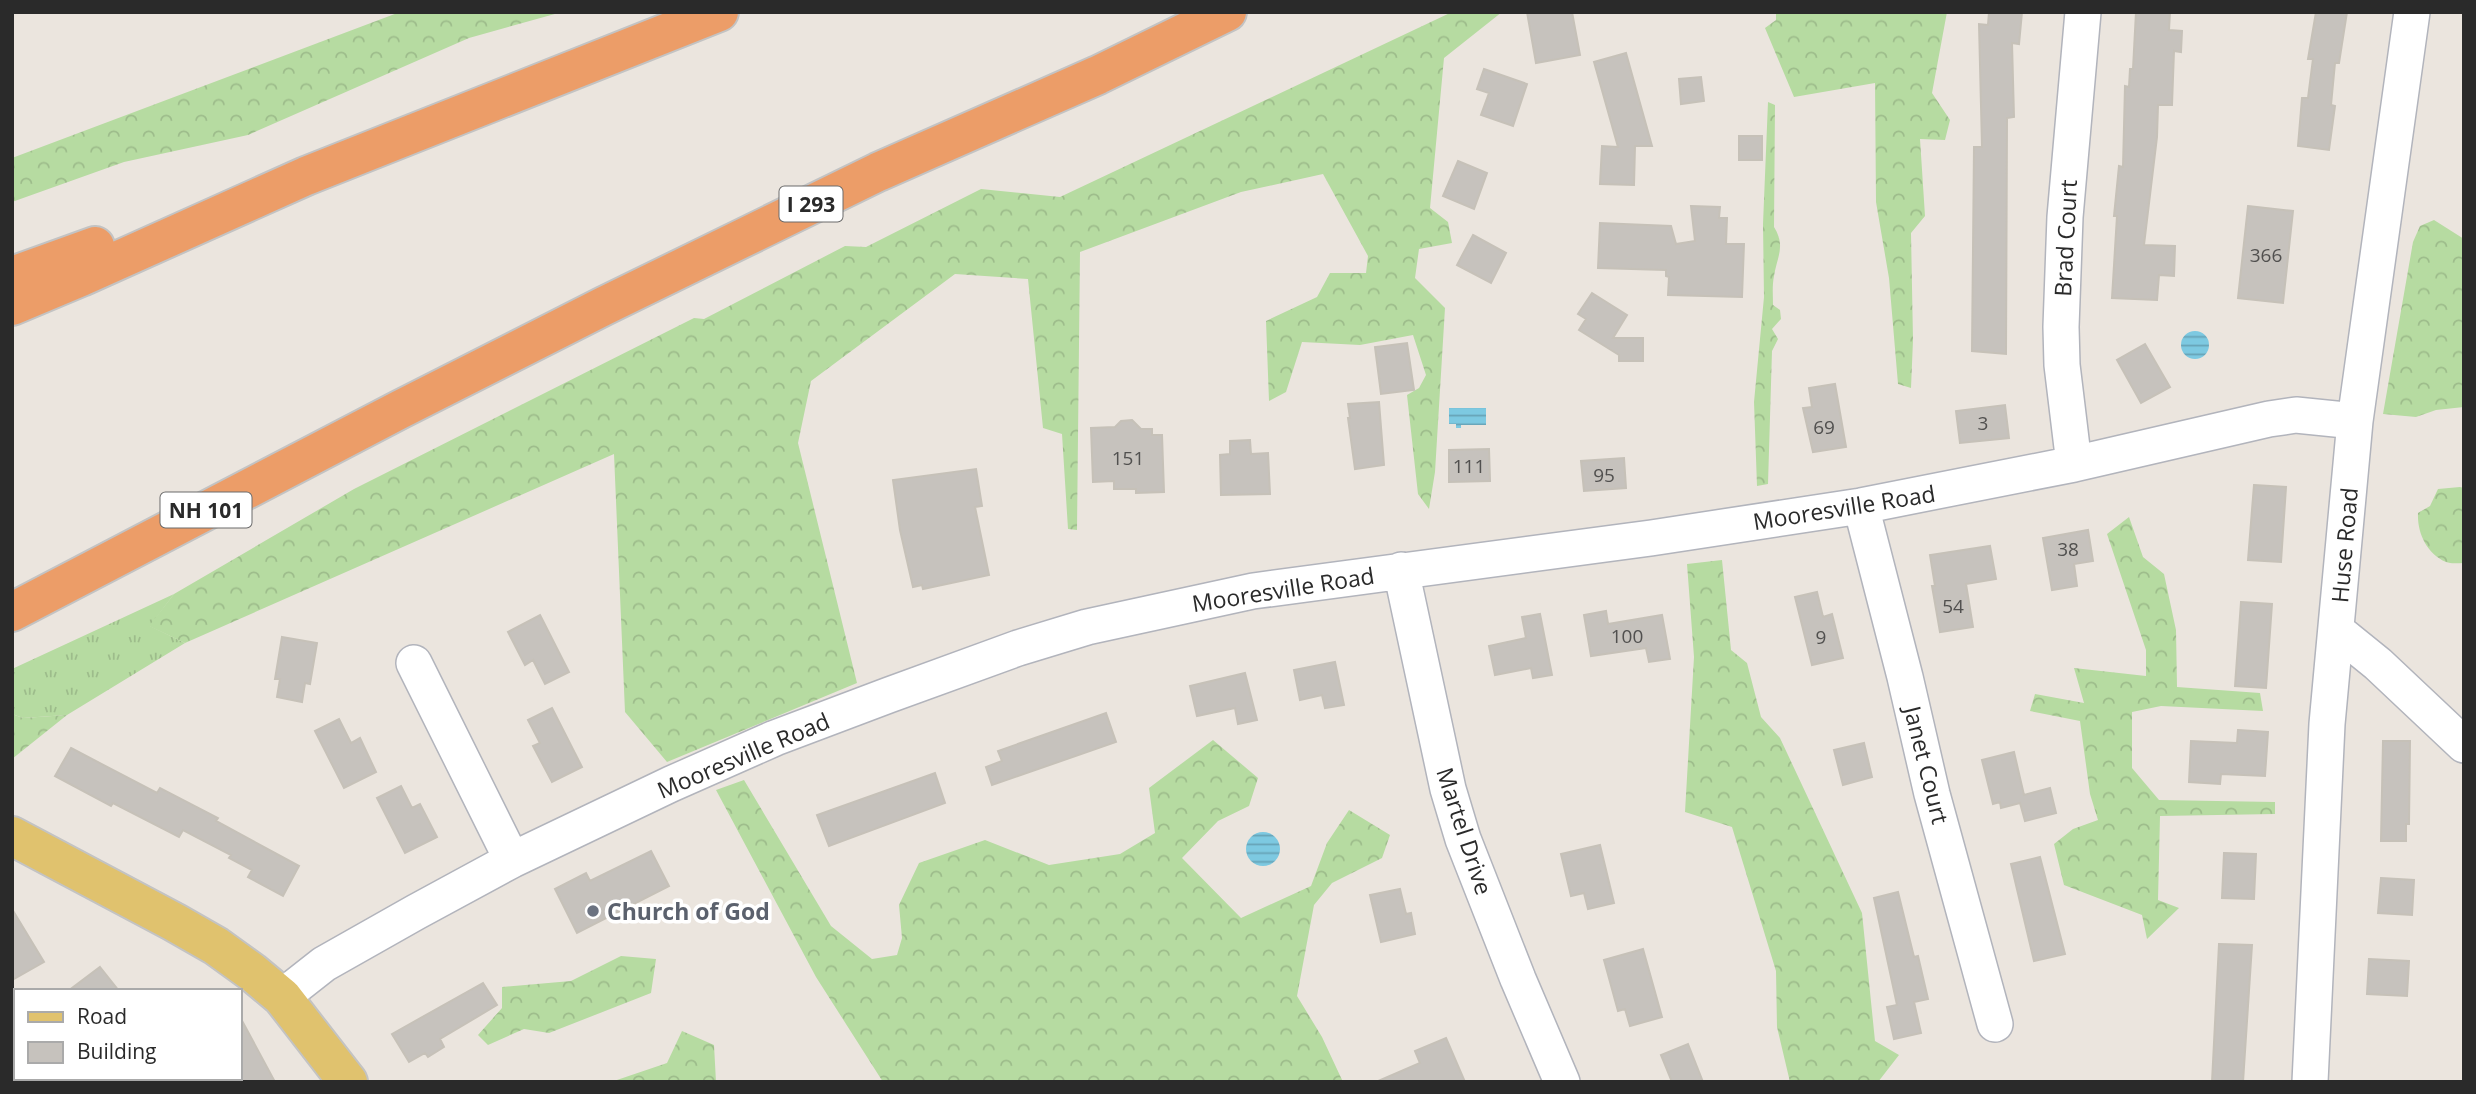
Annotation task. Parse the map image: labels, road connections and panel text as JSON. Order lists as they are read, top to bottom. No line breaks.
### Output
{"streets":{"highway":["I 293","NH 101"],"street":["Brad Court","Mooresville Road","Huse Road","Janet Court","Martel Drive"]},"crossings":[["I 293","NH 101"],["Brad Court","Mooresville Road"],["Mooresville Road","Huse Road"],["Mooresville Road","Janet Court"],["Mooresville Road","Martel Drive"]],"places":["Church of God"],"house_numbers":["366","3","69","151","111","95","38","54","100","9"],"legend":["Road","Building"]}
